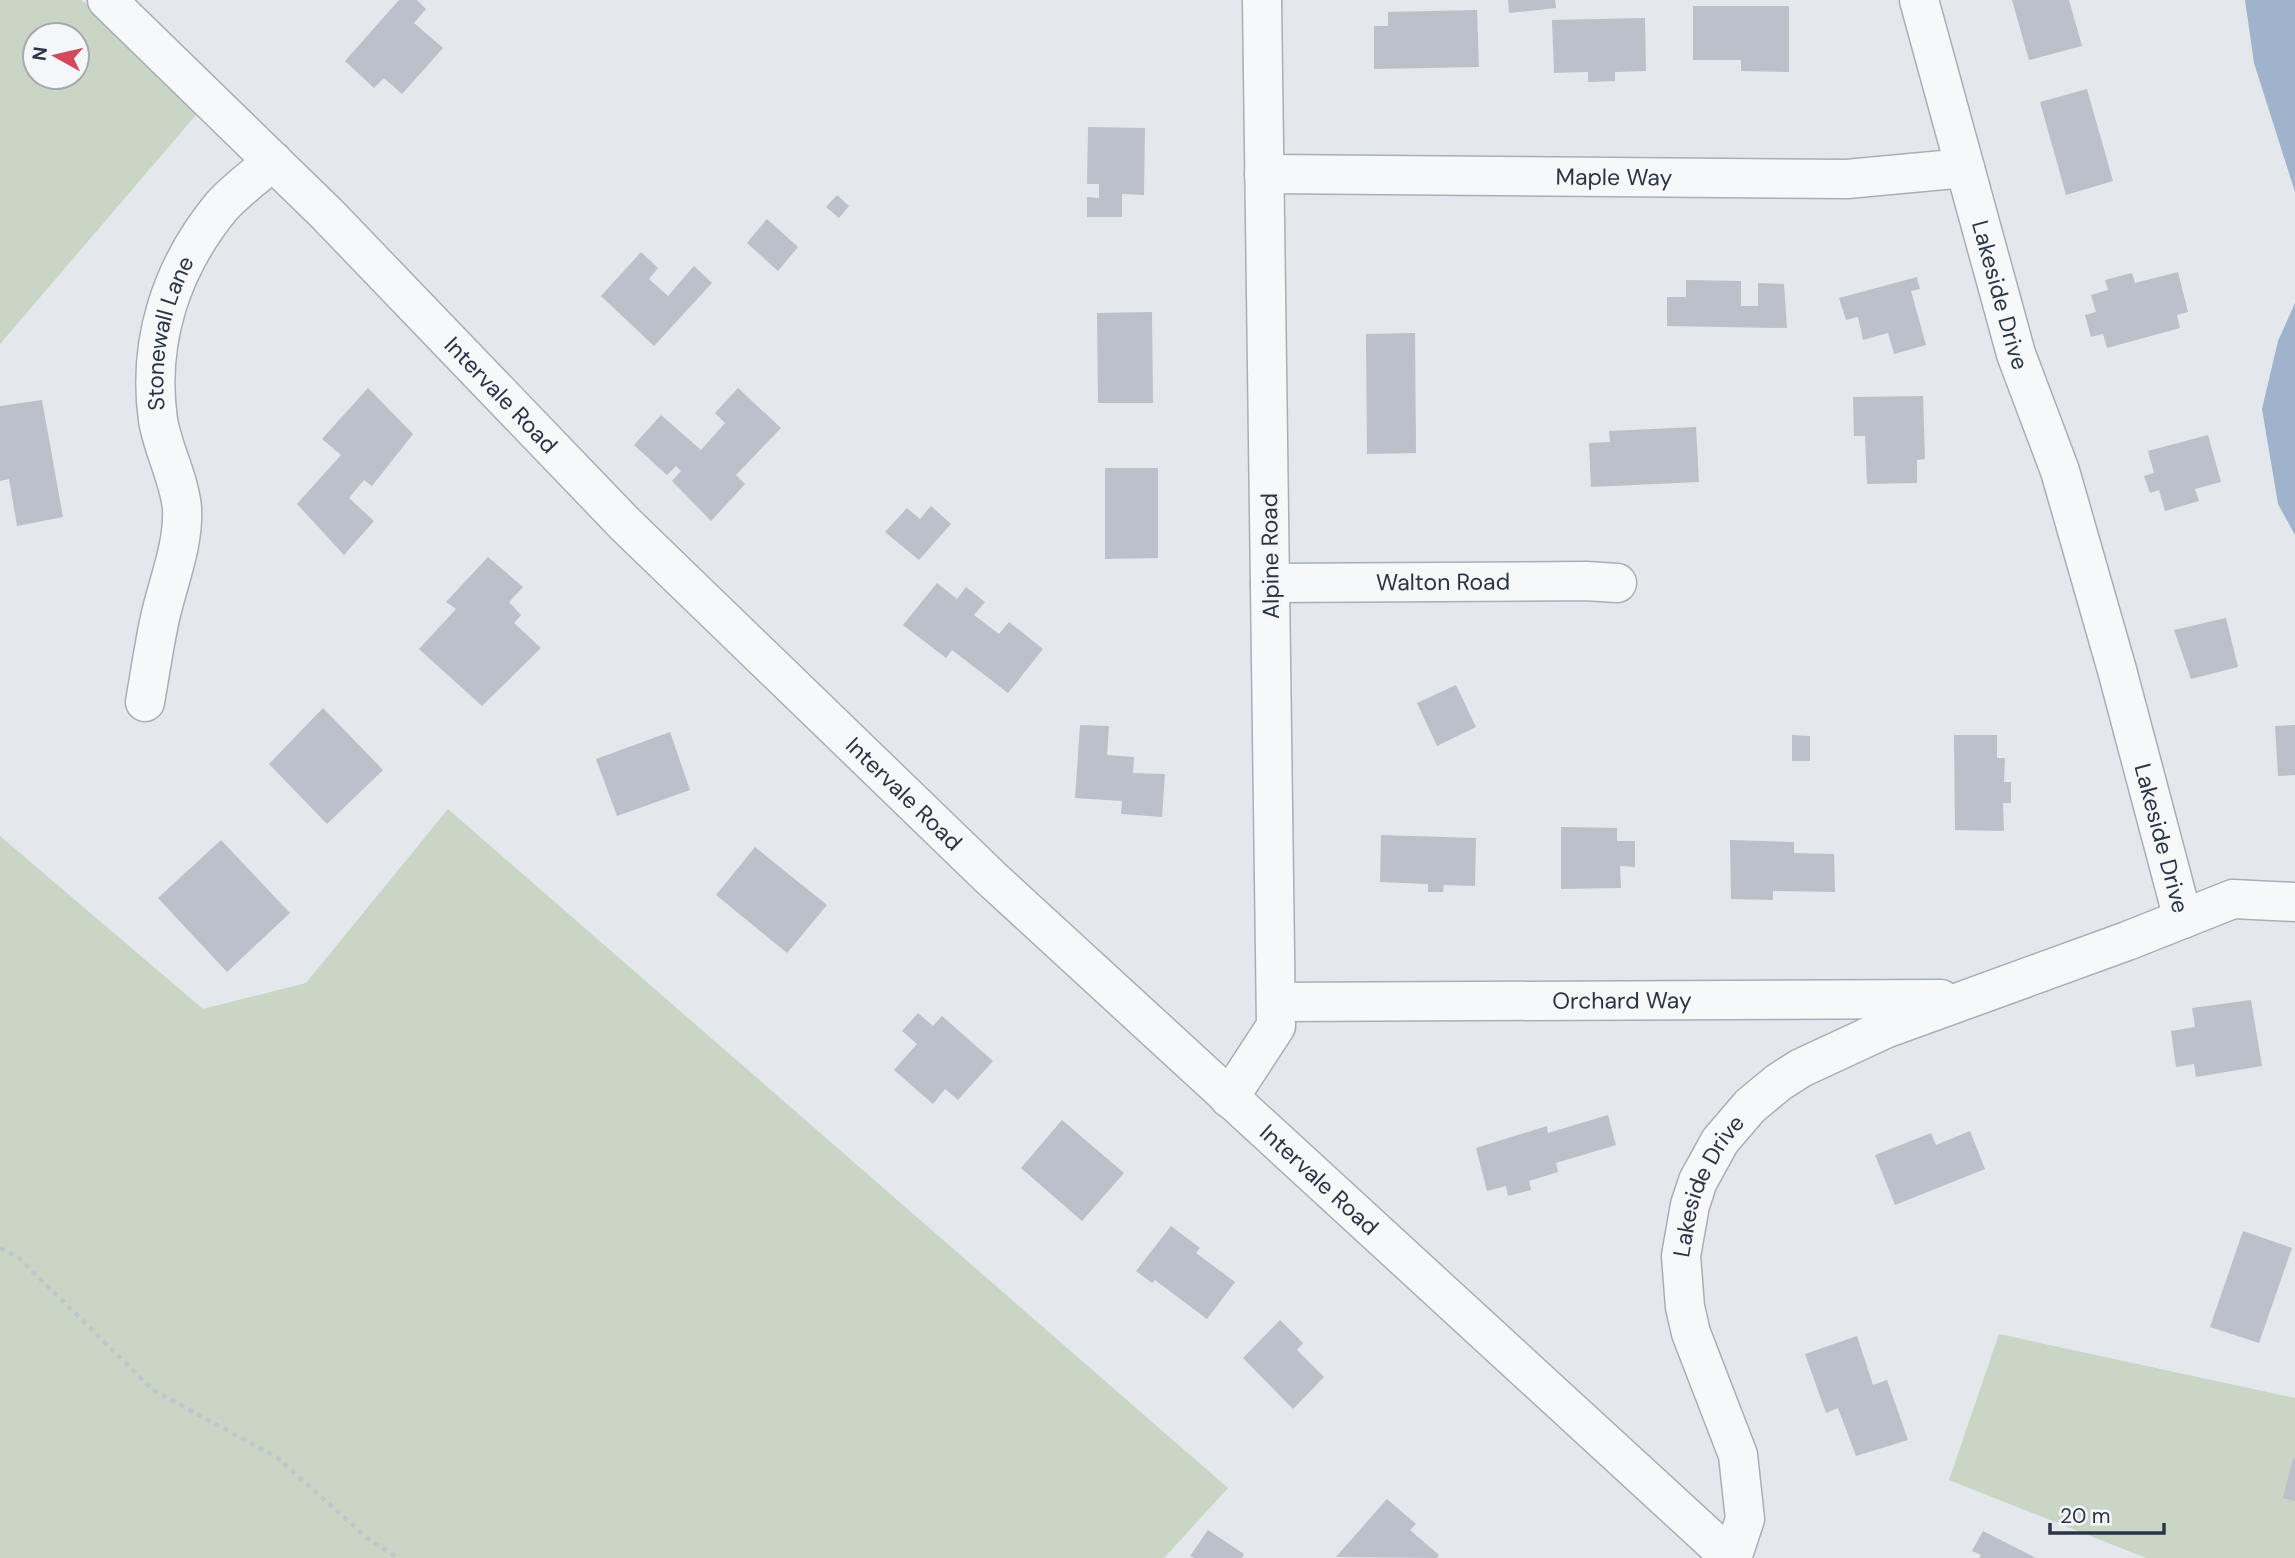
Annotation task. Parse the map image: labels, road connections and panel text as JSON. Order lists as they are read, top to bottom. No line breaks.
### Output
{"streets":{"street":["Maple Way","Lakeside Drive","Stonewall Lane","Intervale Road","Alpine Road","Walton Road","Orchard Way"]},"crossings":[["Maple Way","Lakeside Drive"],["Maple Way","Alpine Road"],["Lakeside Drive","Intervale Road"],["Lakeside Drive","Orchard Way"],["Stonewall Lane","Intervale Road"],["Intervale Road","Alpine Road"],["Alpine Road","Walton Road"],["Alpine Road","Orchard Way"]],"scale_bar":"20 m","north":"left"}
